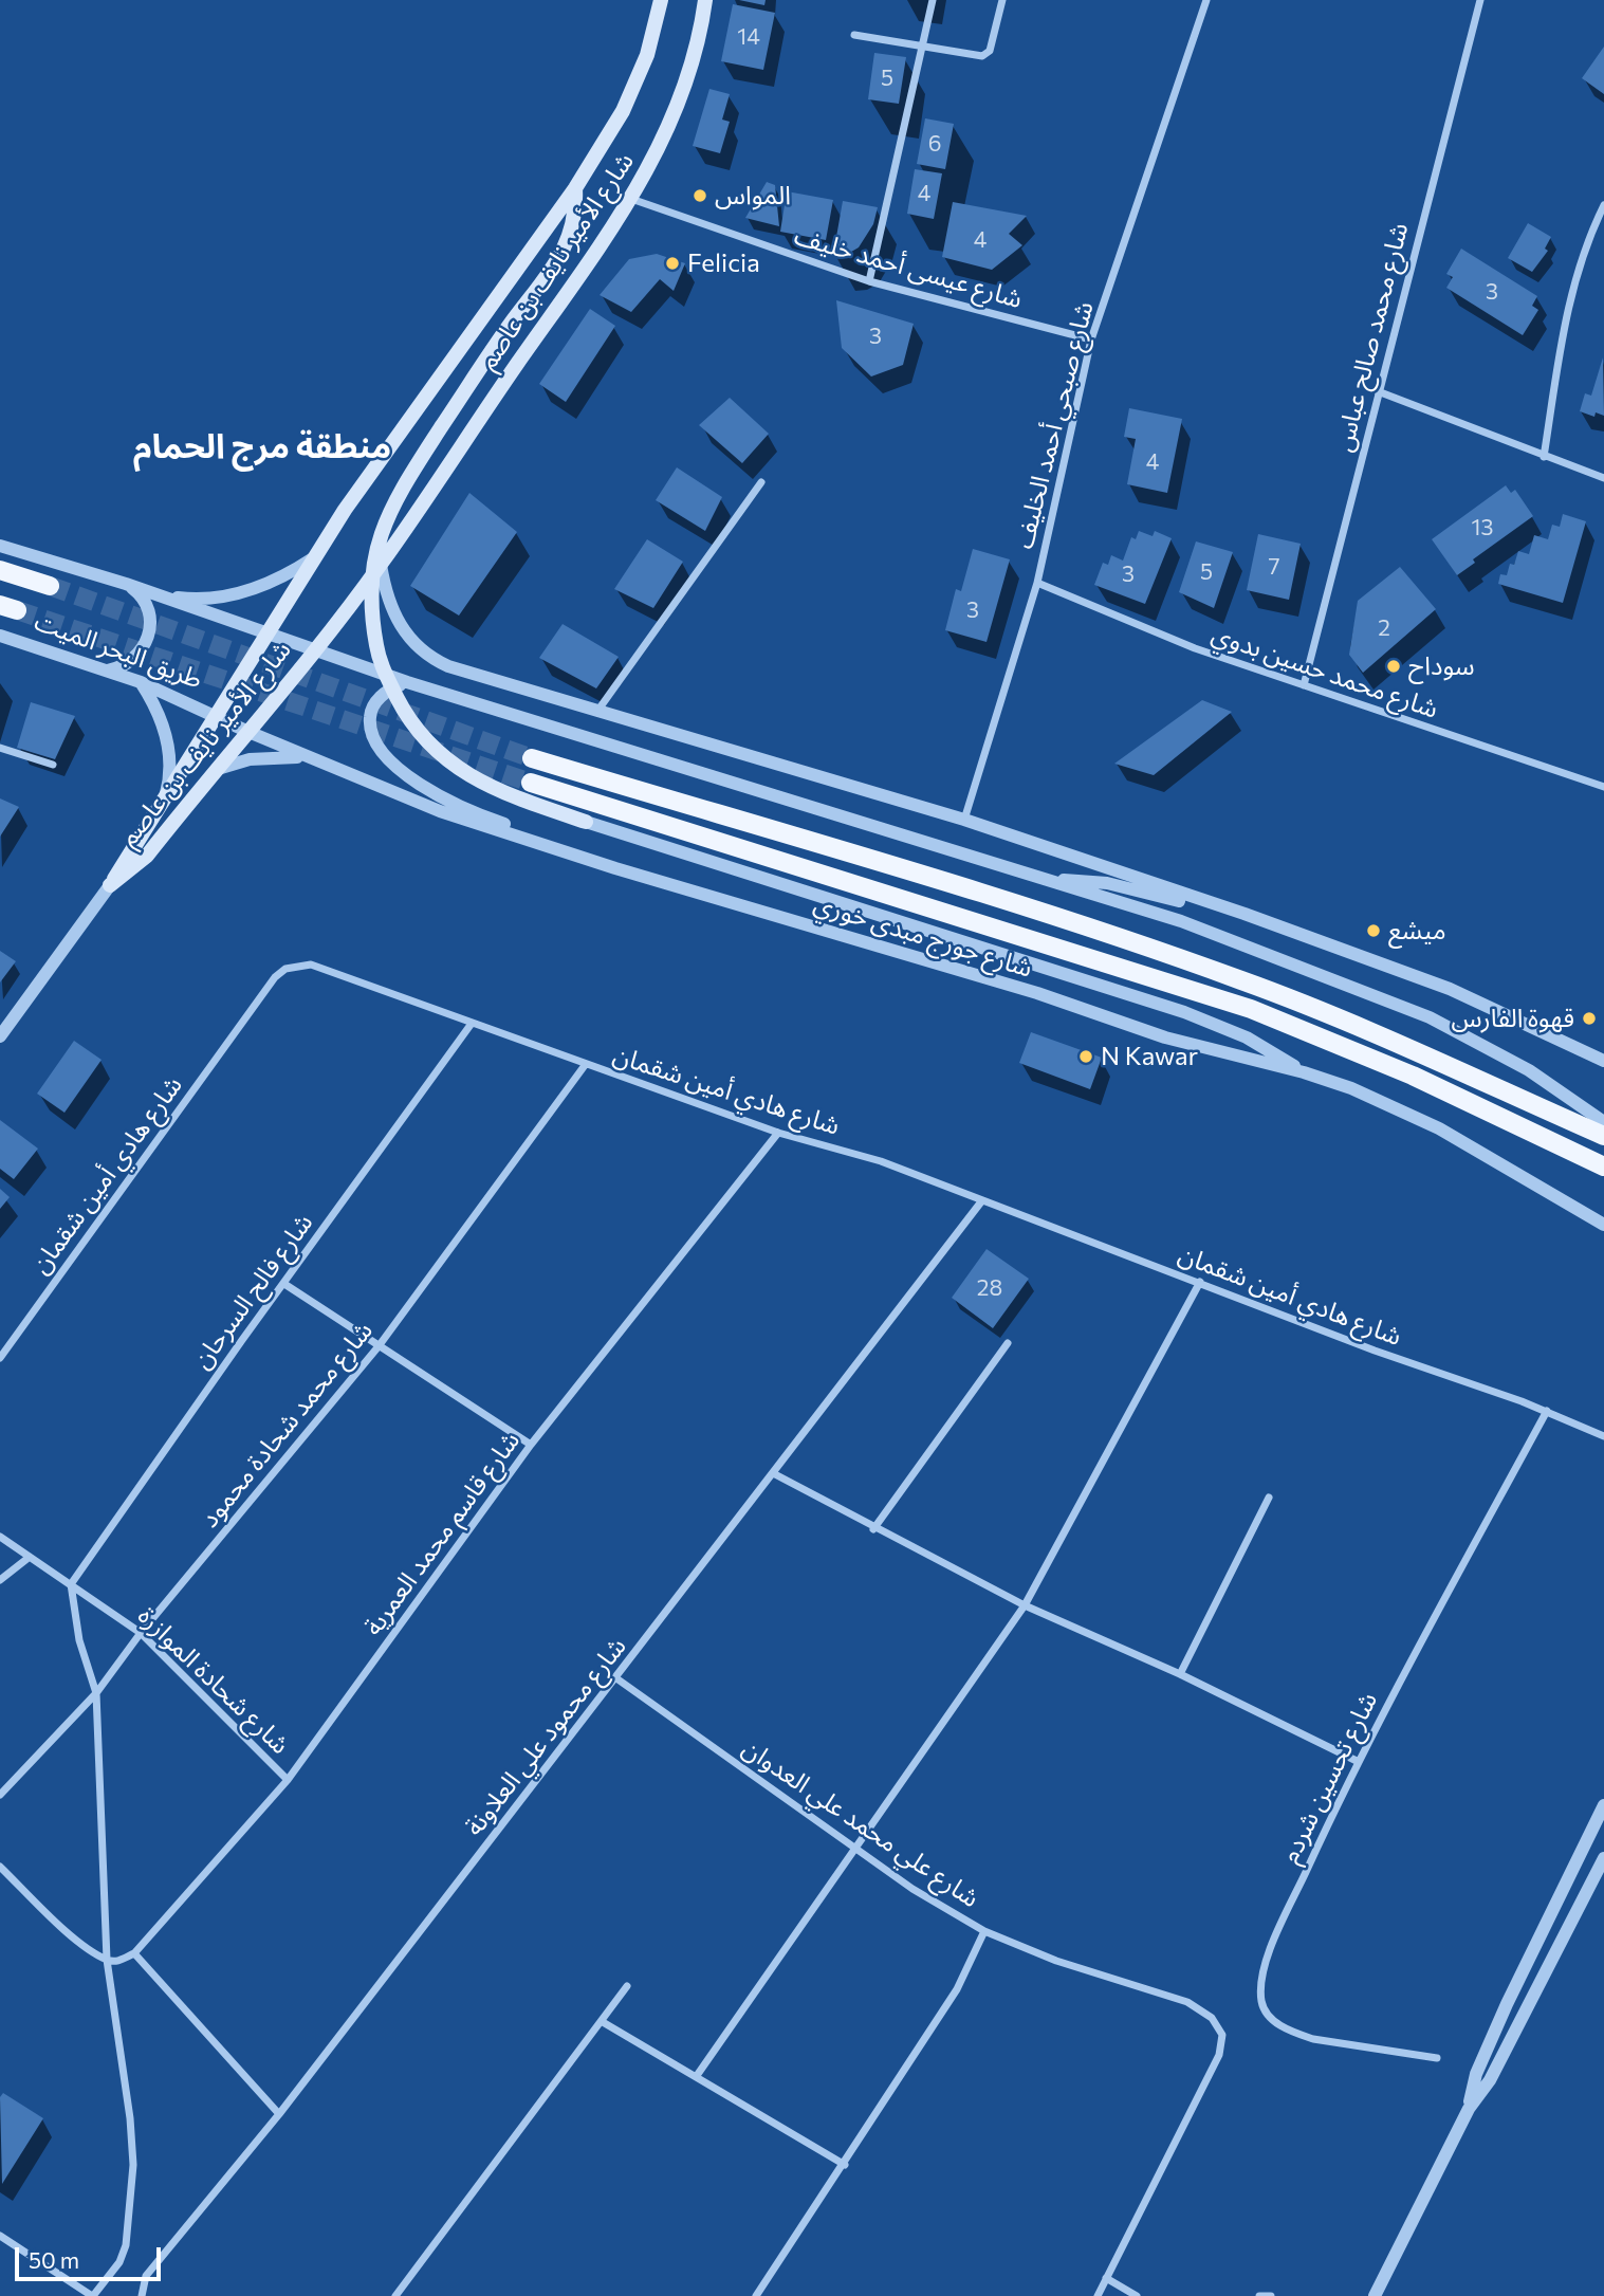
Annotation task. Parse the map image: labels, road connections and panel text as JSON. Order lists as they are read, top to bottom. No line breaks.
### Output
{"streets":{"main road":["شارع الأمير نايف بن عاصم"],"street":["شارع عيسى أحمد خليف","شارع محمد صالح عباس","شارع صبحي أحمد الخليف","طريق البحر الميت","شارع محمد حسين بدوي","شارع جورج مبدى خوري","شارع هادي أمين شقمان","شارع فالح السرحان","شارع محمد شحادة محمود","شارع قاسم محمد العمرية","شارع شحادة الموازرة","شارع محمود علي العلاونة","شارع تحسين شردم","شارع علي محمد علي العدوان"]},"crossings":[["شارع الأمير نايف بن عاصم","شارع عيسى أحمد خليف"],["شارع الأمير نايف بن عاصم","طريق البحر الميت"],["شارع الأمير نايف بن عاصم","شارع جورج مبدى خوري"],["شارع عيسى أحمد خليف","شارع صبحي أحمد الخليف"],["شارع محمد صالح عباس","شارع محمد حسين بدوي"],["شارع صبحي أحمد الخليف","شارع محمد حسين بدوي"],["طريق البحر الميت","شارع جورج مبدى خوري"],["شارع هادي أمين شقمان","شارع فالح السرحان"],["شارع هادي أمين شقمان","شارع محمد شحادة محمود"],["شارع هادي أمين شقمان","شارع قاسم محمد العمرية"],["شارع هادي أمين شقمان","شارع محمود علي العلاونة"],["شارع هادي أمين شقمان","شارع تحسين شردم"],["شارع فالح السرحان","شارع شحادة الموازرة"],["شارع محمد شحادة محمود","شارع شحادة الموازرة"],["شارع قاسم محمد العمرية","شارع شحادة الموازرة"],["شارع محمود علي العلاونة","شارع علي محمد علي العدوان"]],"districts":["منطقة مرج الحمام"],"places":["المواس","Felicia","سوداح","ميشع","قهوة الفارس","N Kawar"],"house_numbers":["14","5","6","4","4","3","3","4","13","7","5","3","3","2","28"],"scale_bar":"50 m"}
